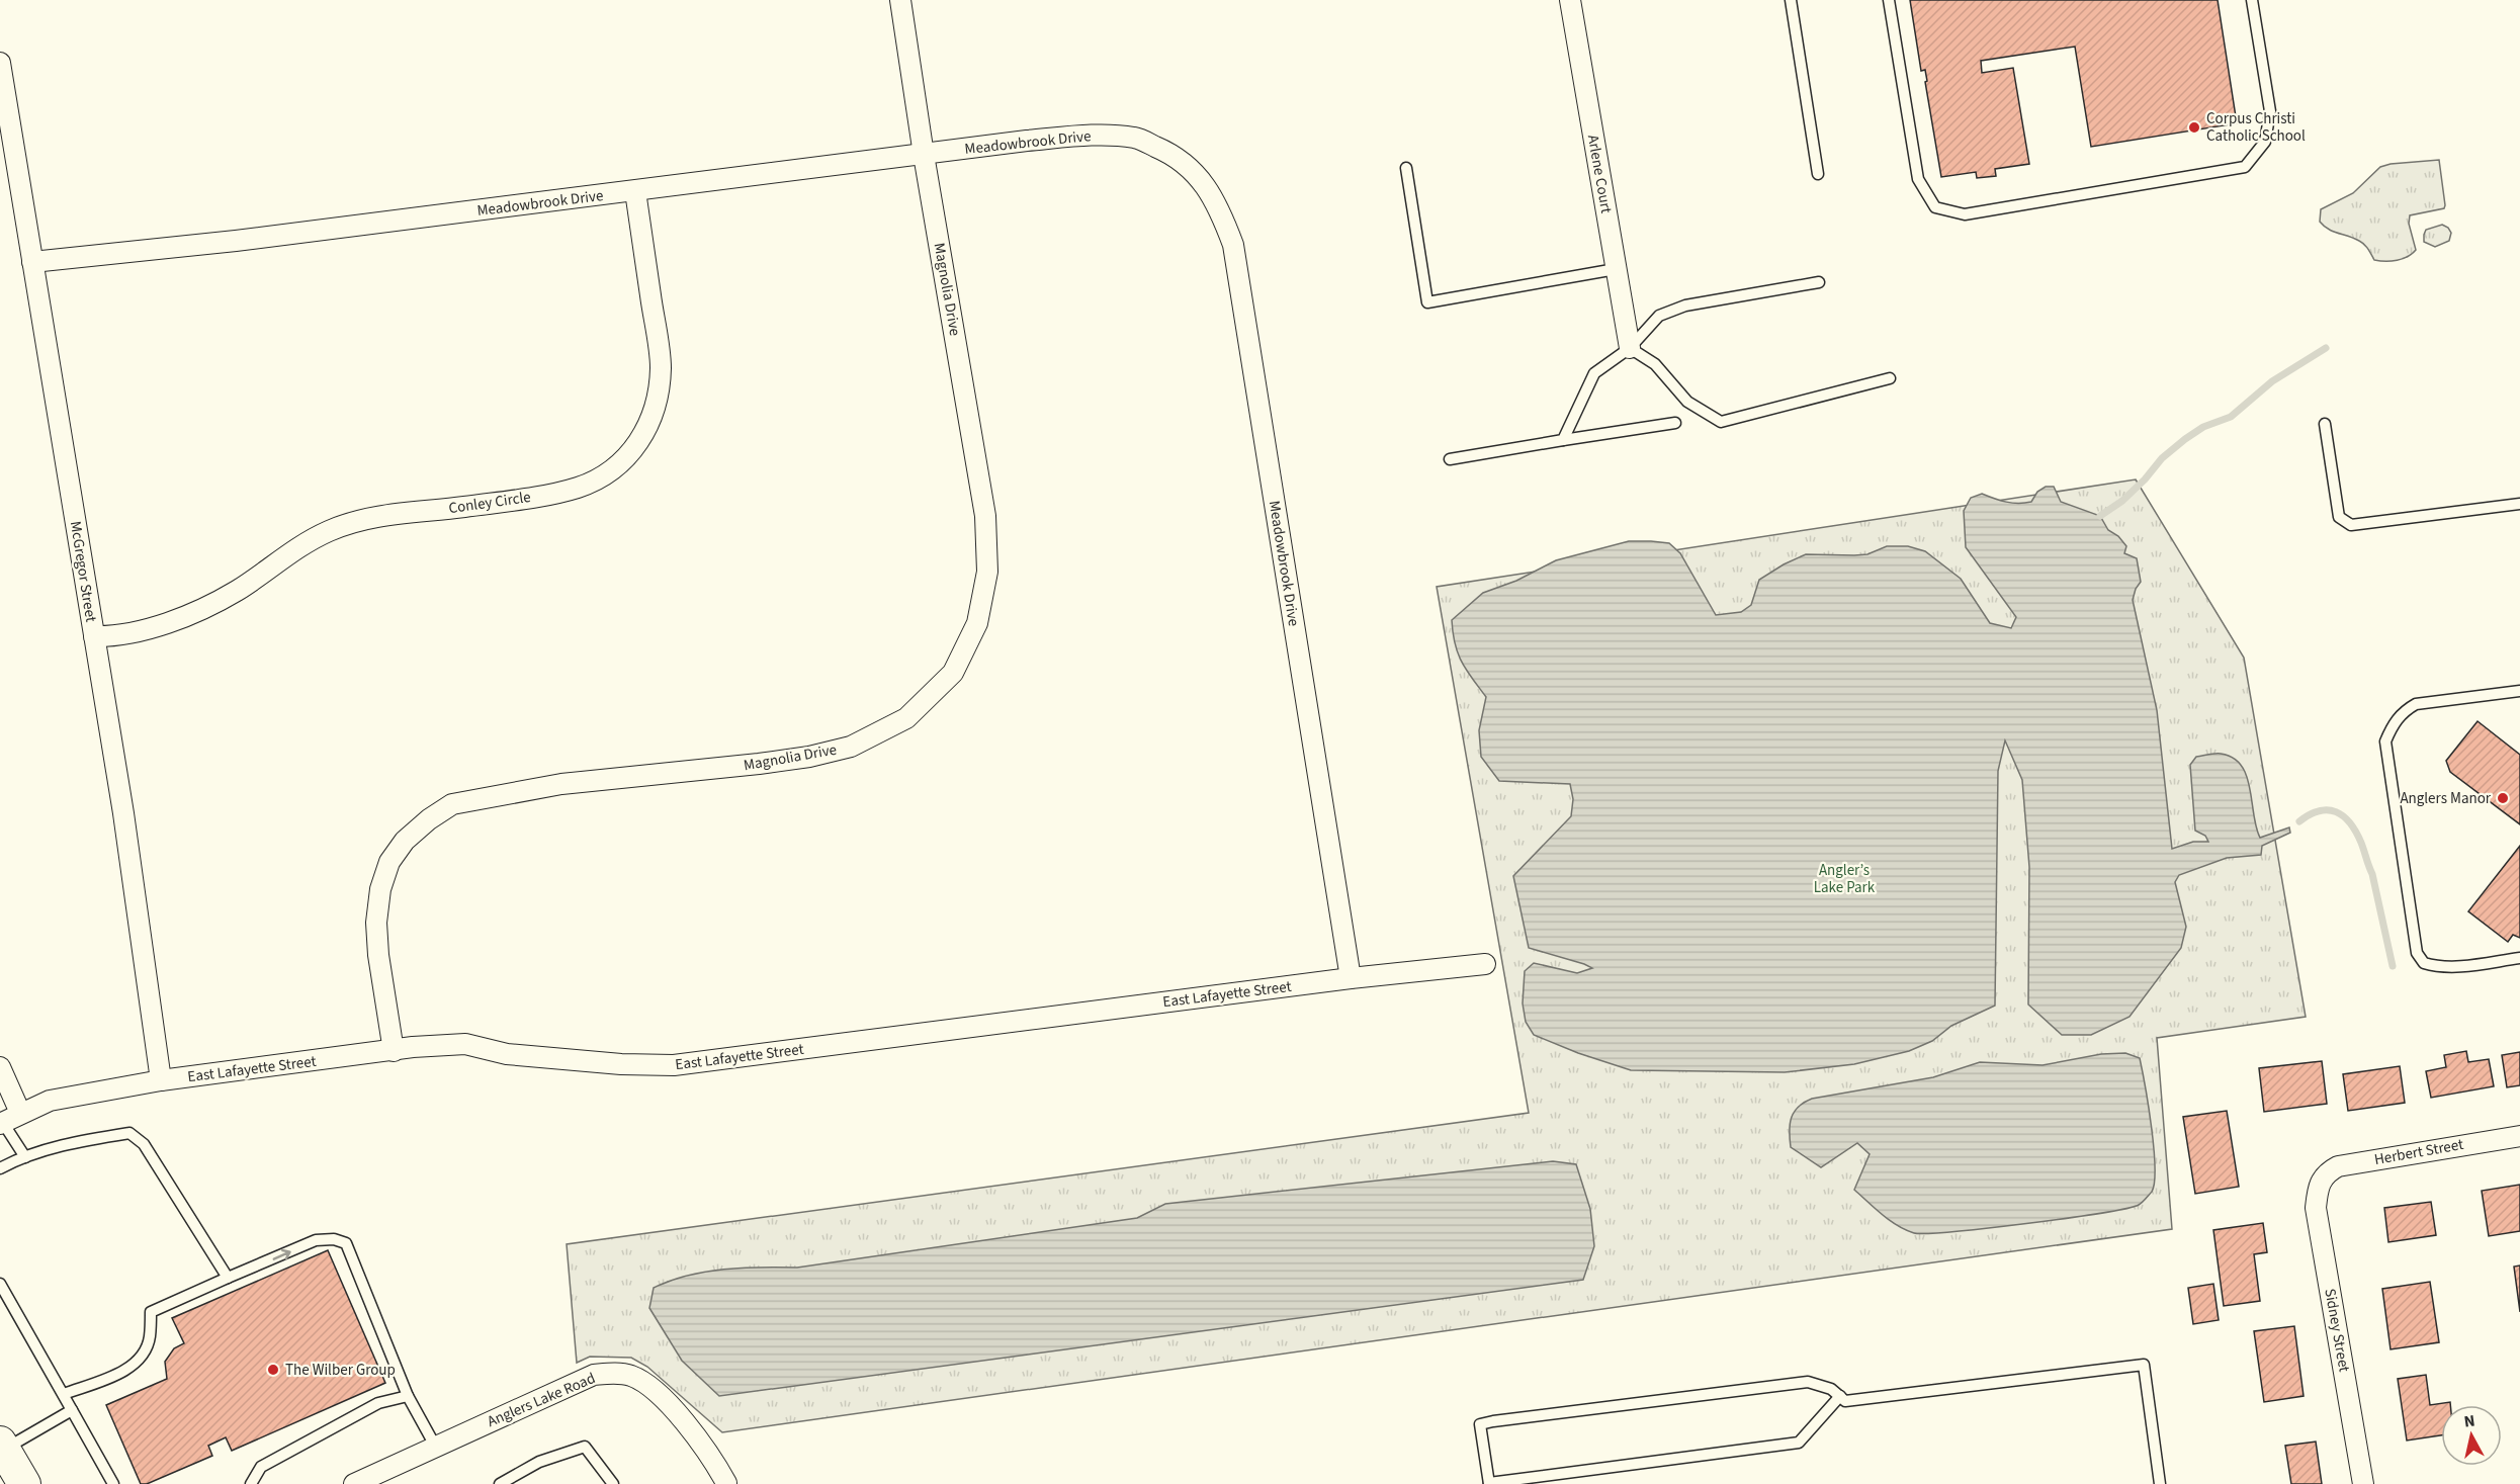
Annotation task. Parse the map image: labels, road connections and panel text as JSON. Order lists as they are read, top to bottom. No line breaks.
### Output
{"streets":{"street":["Meadowbrook Drive","Arlene Court","Magnolia Drive","Conley Circle","McGregor Street","East Lafayette Street","Herbert Street","Sidney Street","Anglers Lake Road"]},"crossings":[["Meadowbrook Drive","Magnolia Drive"],["Meadowbrook Drive","Conley Circle"],["Meadowbrook Drive","McGregor Street"],["Meadowbrook Drive","East Lafayette Street"],["Magnolia Drive","East Lafayette Street"],["Conley Circle","McGregor Street"],["McGregor Street","East Lafayette Street"],["Herbert Street","Sidney Street"]],"parks":["Angler’s Lake Park"],"places":["Corpus Christi Catholic School","Anglers Manor","The Wilber Group"],"north":"top"}
